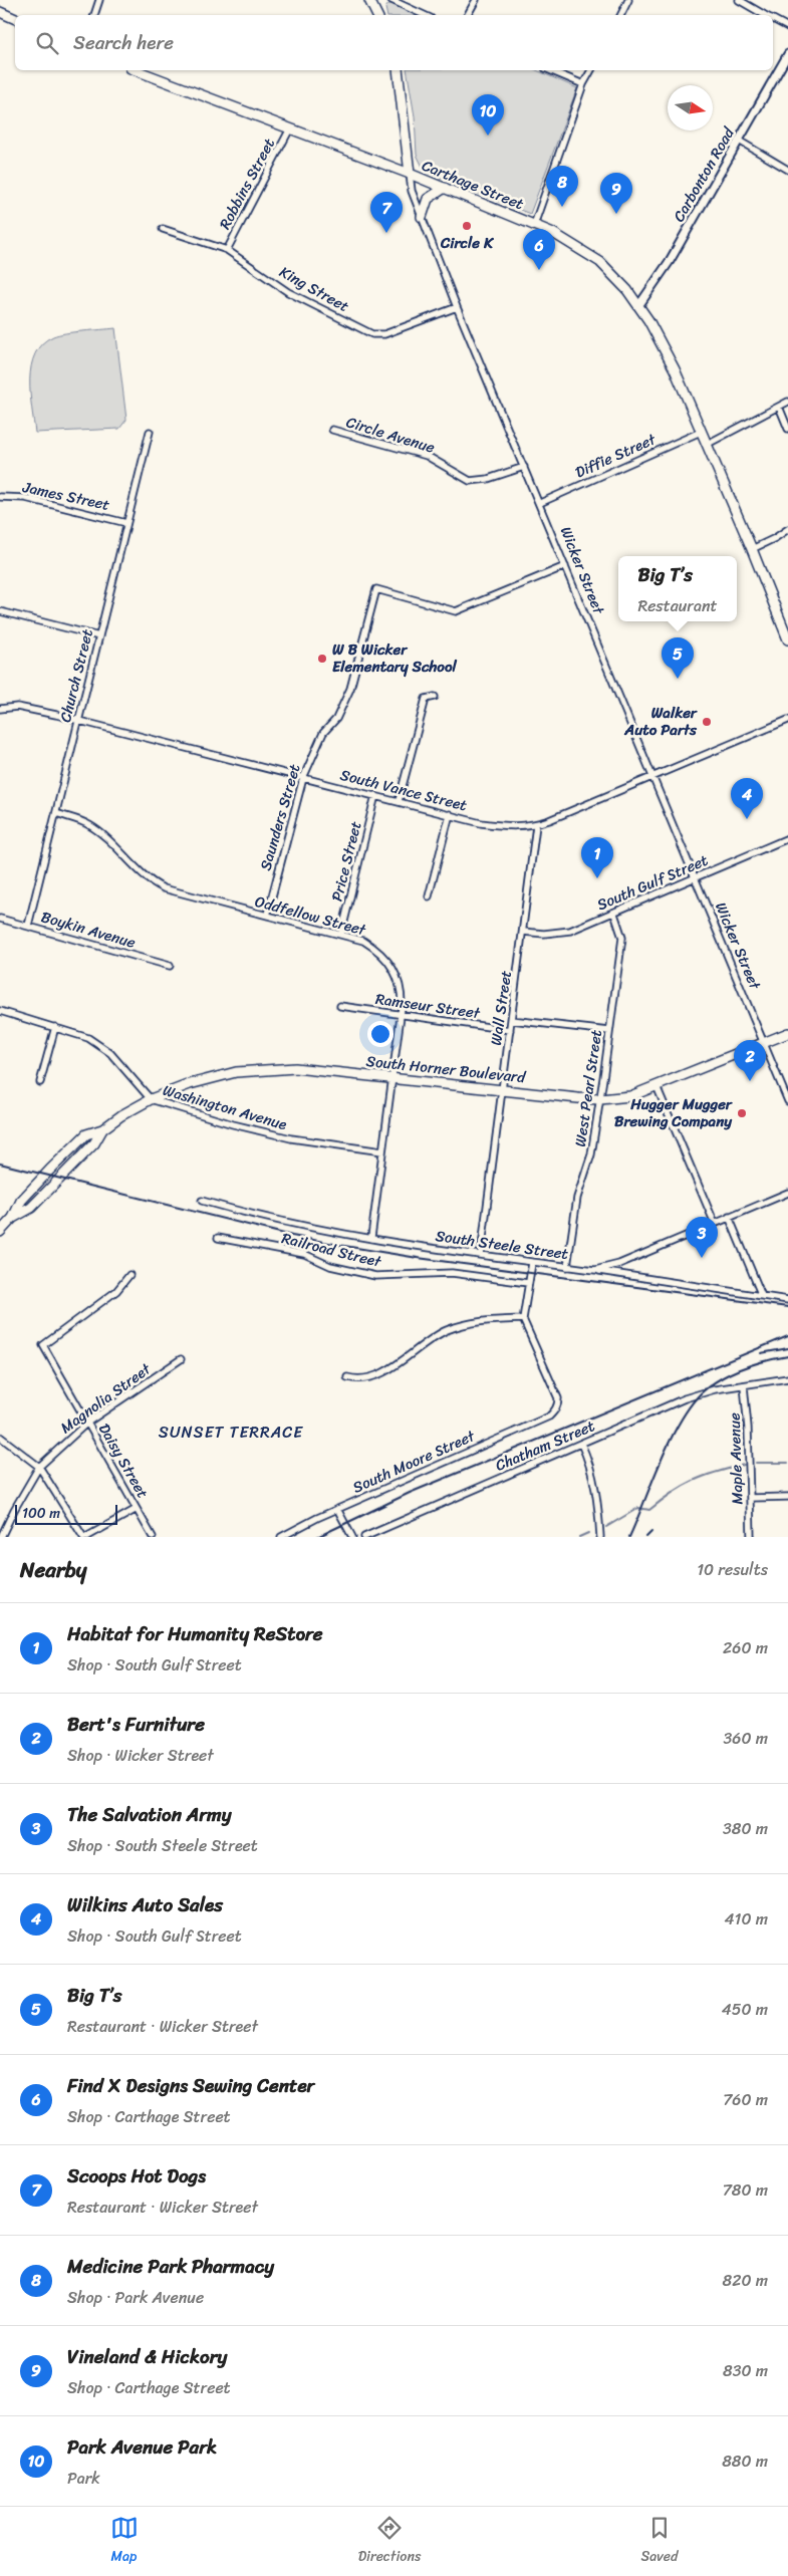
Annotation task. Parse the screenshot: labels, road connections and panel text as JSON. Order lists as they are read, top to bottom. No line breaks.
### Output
{"streets":{"main road":["Carthage Street","Wicker Street","South Horner Boulevard"],"street":["Carbonton Road","Robbins Street","King Street","Circle Avenue","Diffie Street","James Street","Church Street","South Vance Street","Saunders Street","Price Street","South Gulf Street","Oddfellow Street","Boykin Avenue","Ramseur Street","Wall Street","West Pearl Street","Washington Avenue","South Steele Street","Railroad Street","Magnolia Street","Chatham Street","Maple Avenue","Daisy Street","South Moore Street"]},"crossings":[["Carbonton Road","Carthage Street"],["Robbins Street","Carthage Street"],["Robbins Street","King Street"],["Carthage Street","Diffie Street"],["Carthage Street","Wicker Street"],["King Street","Wicker Street"],["Circle Avenue","Wicker Street"],["Diffie Street","Wicker Street"],["James Street","Church Street"],["Wicker Street","South Vance Street"],["Wicker Street","Saunders Street"],["Wicker Street","South Gulf Street"],["Wicker Street","South Horner Boulevard"],["Church Street","South Vance Street"],["Church Street","Oddfellow Street"],["Church Street","Boykin Avenue"],["South Vance Street","Saunders Street"],["South Vance Street","Price Street"],["South Vance Street","Wall Street"],["Saunders Street","Oddfellow Street"],["Price Street","Oddfellow Street"],["South Gulf Street","Wall Street"],["South Gulf Street","West Pearl Street"],["Oddfellow Street","Ramseur Street"],["Oddfellow Street","South Horner Boulevard"],["Oddfellow Street","Washington Avenue"],["Oddfellow Street","South Steele Street"],["Ramseur Street","Wall Street"],["Wall Street","South Horner Boulevard"],["Wall Street","South Steele Street"],["South Horner Boulevard","West Pearl Street"],["South Horner Boulevard","Washington Avenue"],["West Pearl Street","South Steele Street"],["Magnolia Street","Daisy Street"],["Chatham Street","Maple Avenue"]],"districts":["SUNSET TERRACE"],"places":["Circle K","W B Wicker Elementary School","Walker Auto Parts","Hugger Mugger Brewing Company"],"scale_bar":"100 m","north":"right","page":{"search":"Search here","pins":["10","8","9","7","6","5","4","1","2","3"],"popup":["Big T’s","Restaurant"],"scale":"100 m","heading":["Nearby","10 results"],"list":[{"mark":"1","name":"Habitat for Humanity ReStore","note":"Shop · South Gulf Street","value":"260 m"},{"mark":"2","name":"Bert's Furniture","note":"Shop · Wicker Street","value":"360 m"},{"mark":"3","name":"The Salvation Army","note":"Shop · South Steele Street","value":"380 m"},{"mark":"4","name":"Wilkins Auto Sales","note":"Shop · South Gulf Street","value":"410 m"},{"mark":"5","name":"Big T’s","note":"Restaurant · Wicker Street","value":"450 m"},{"mark":"6","name":"Find X Designs Sewing Center","note":"Shop · Carthage Street","value":"760 m"},{"mark":"7","name":"Scoops Hot Dogs","note":"Restaurant · Wicker Street","value":"780 m"},{"mark":"8","name":"Medicine Park Pharmacy","note":"Shop · Park Avenue","value":"820 m"},{"mark":"9","name":"Vineland & Hickory","note":"Shop · Carthage Street","value":"830 m"},{"mark":"10","name":"Park Avenue Park","note":"Park","value":"880 m"}],"nav":["Map","Directions","Saved"]}}
